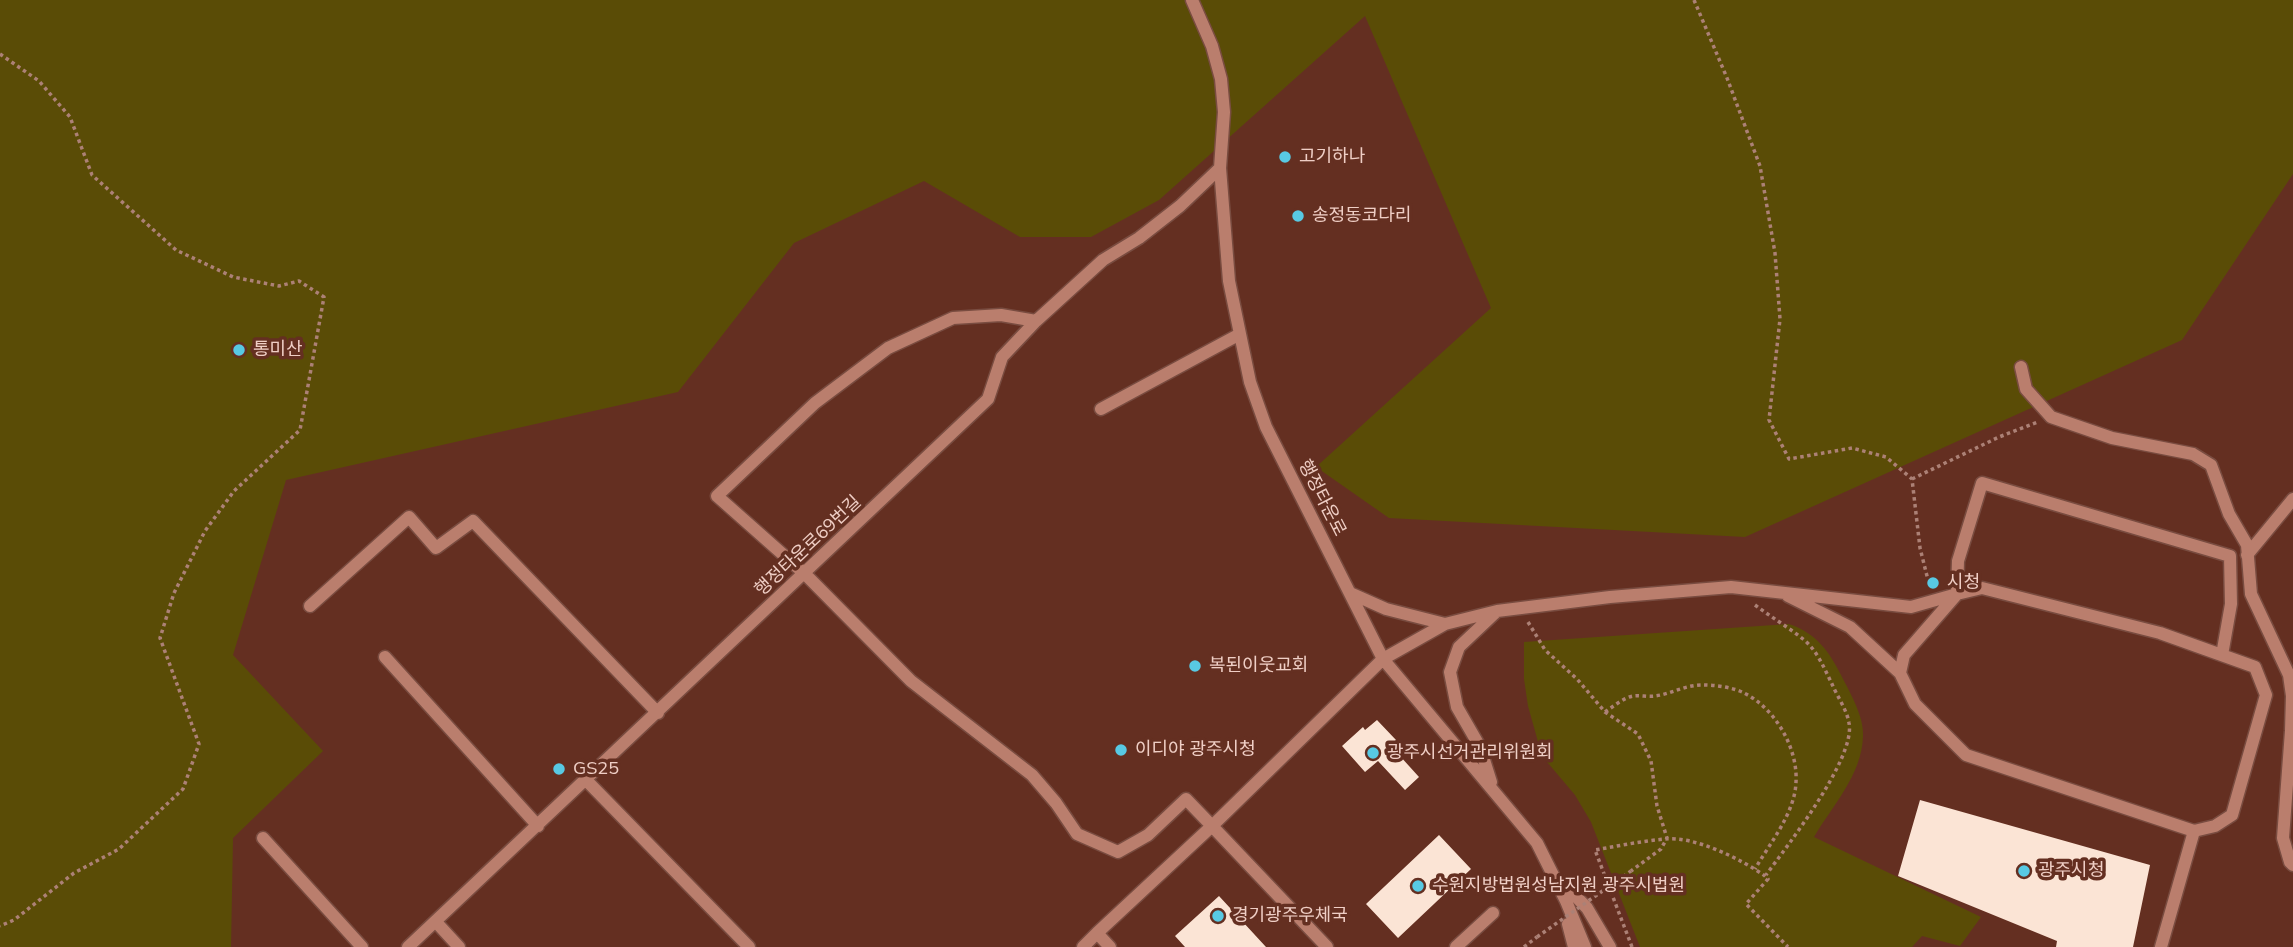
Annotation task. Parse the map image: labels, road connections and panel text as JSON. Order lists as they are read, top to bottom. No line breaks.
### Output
{"streets":{"street":["행정타운로","행정타운로69번길"]},"crossings":[["행정타운로","행정타운로69번길"]],"places":["고기하나","송정동코다리","통미산","시청","복된이웃교회","이디야 광주시청","광주시선거관리위원회","GS25","광주시청","수원지방법원성남지원 광주시법원","경기광주우체국"]}
